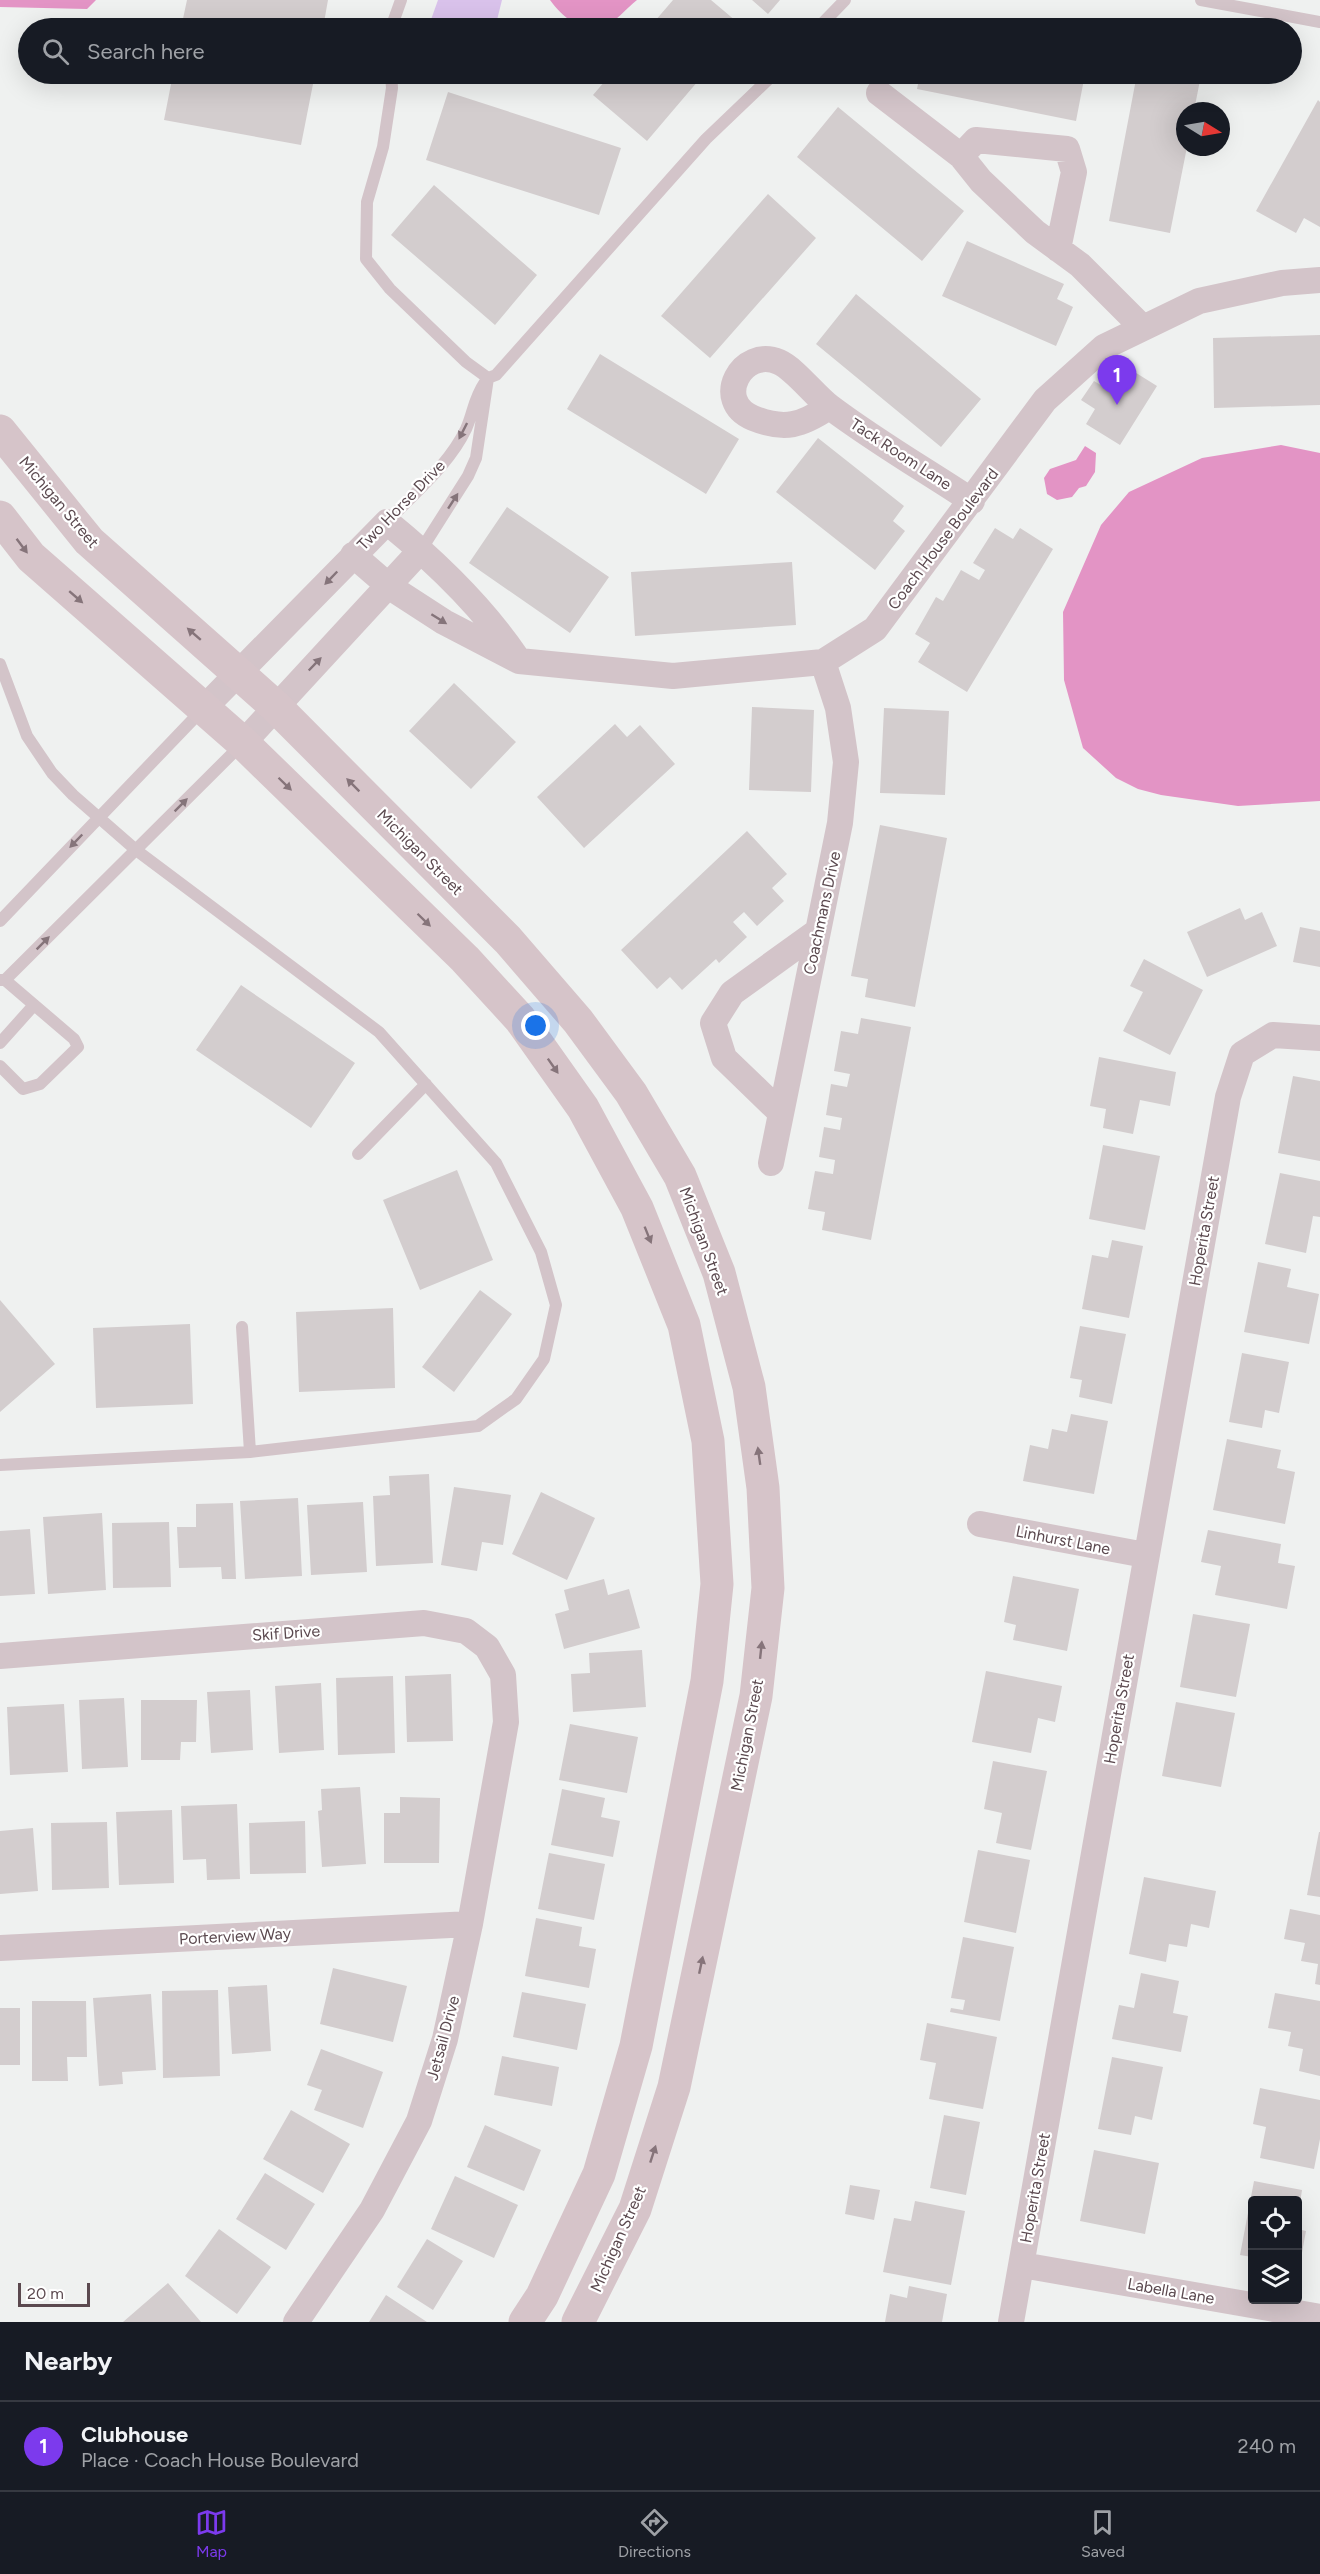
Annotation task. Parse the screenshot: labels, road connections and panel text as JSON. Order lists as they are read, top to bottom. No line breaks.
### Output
{"streets":{"street":["Tack Room Lane","Michigan Street","Two Horse Drive","Coach House Boulevard","Coachmans Drive","Hoperita Street","Linhurst Lane","Skif Drive","Porterview Way","Jetsail Drive","Labella Lane"]},"crossings":[["Tack Room Lane","Coach House Boulevard"],["Michigan Street","Two Horse Drive"],["Two Horse Drive","Coach House Boulevard"],["Coach House Boulevard","Coachmans Drive"],["Hoperita Street","Linhurst Lane"],["Hoperita Street","Labella Lane"],["Skif Drive","Jetsail Drive"],["Porterview Way","Jetsail Drive"]],"scale_bar":"20 m","north":"right","page":{"search":"Search here","pins":"1","scale":"20 m","heading":"Nearby","list":[{"mark":"1","name":"Clubhouse","note":"Place · Coach House Boulevard","value":"240 m"}],"nav":["Map","Directions","Saved"]}}
